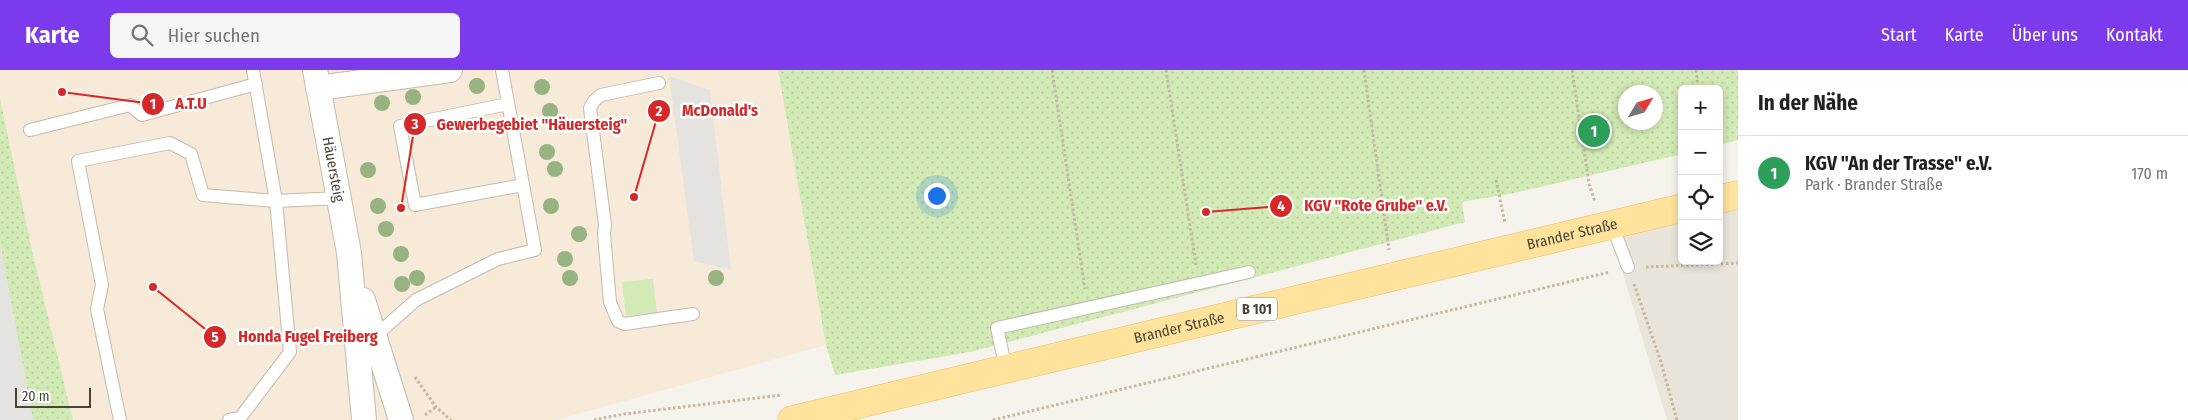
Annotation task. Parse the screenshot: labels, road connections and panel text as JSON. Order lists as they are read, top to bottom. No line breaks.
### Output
{"streets":{"main road":["Brander Straße","B 101"],"street":["Häuersteig"]},"places":["A.T.U","McDonald's","Gewerbegebiet \"Häuersteig\"","KGV \"Rote Grube\" e.V.","Honda Fugel Freiberg"],"scale_bar":"20 m","north":"top right","page":{"header":"Karte","search":"Hier suchen","nav":["Start","Karte","Über uns","Kontakt"],"heading":"In der Nähe","map_buttons":["+","−"],"pins":"1","list":[{"mark":"1","name":"KGV \"An der Trasse\" e.V.","note":"Park · Brander Straße","value":"170 m"}],"scale":"20 m"}}
